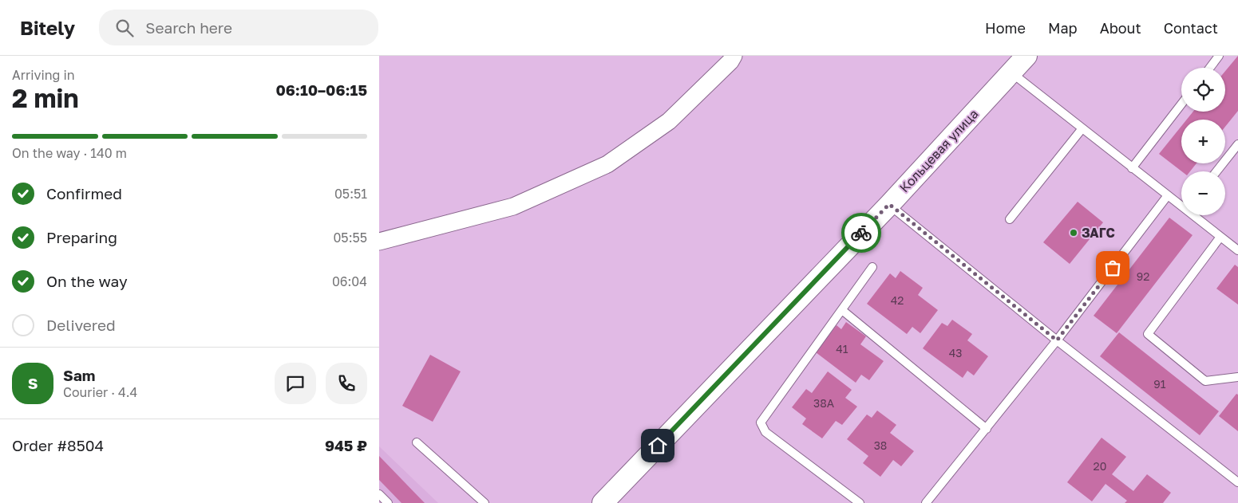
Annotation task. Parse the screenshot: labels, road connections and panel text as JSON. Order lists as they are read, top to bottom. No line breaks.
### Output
{"streets":{"street":["Кольцевая улица"]},"places":["ЗАГС"],"house_numbers":["92","42","41","43","91","38А","38","20"],"page":{"header":"Bitely","search":"Search here","nav":["Home","Map","About","Contact"],"heading":["2 min","Arriving in","06:10–06:15"],"panel":["Sam","Courier · 4.4","Order #8504","945 ₽"],"map_buttons":["+","−"],"bar":"On the way · 140 m","list":[["Confirmed","05:51"],["Preparing","05:55"],["On the way","06:04"],"Delivered"],"round":"S"}}
